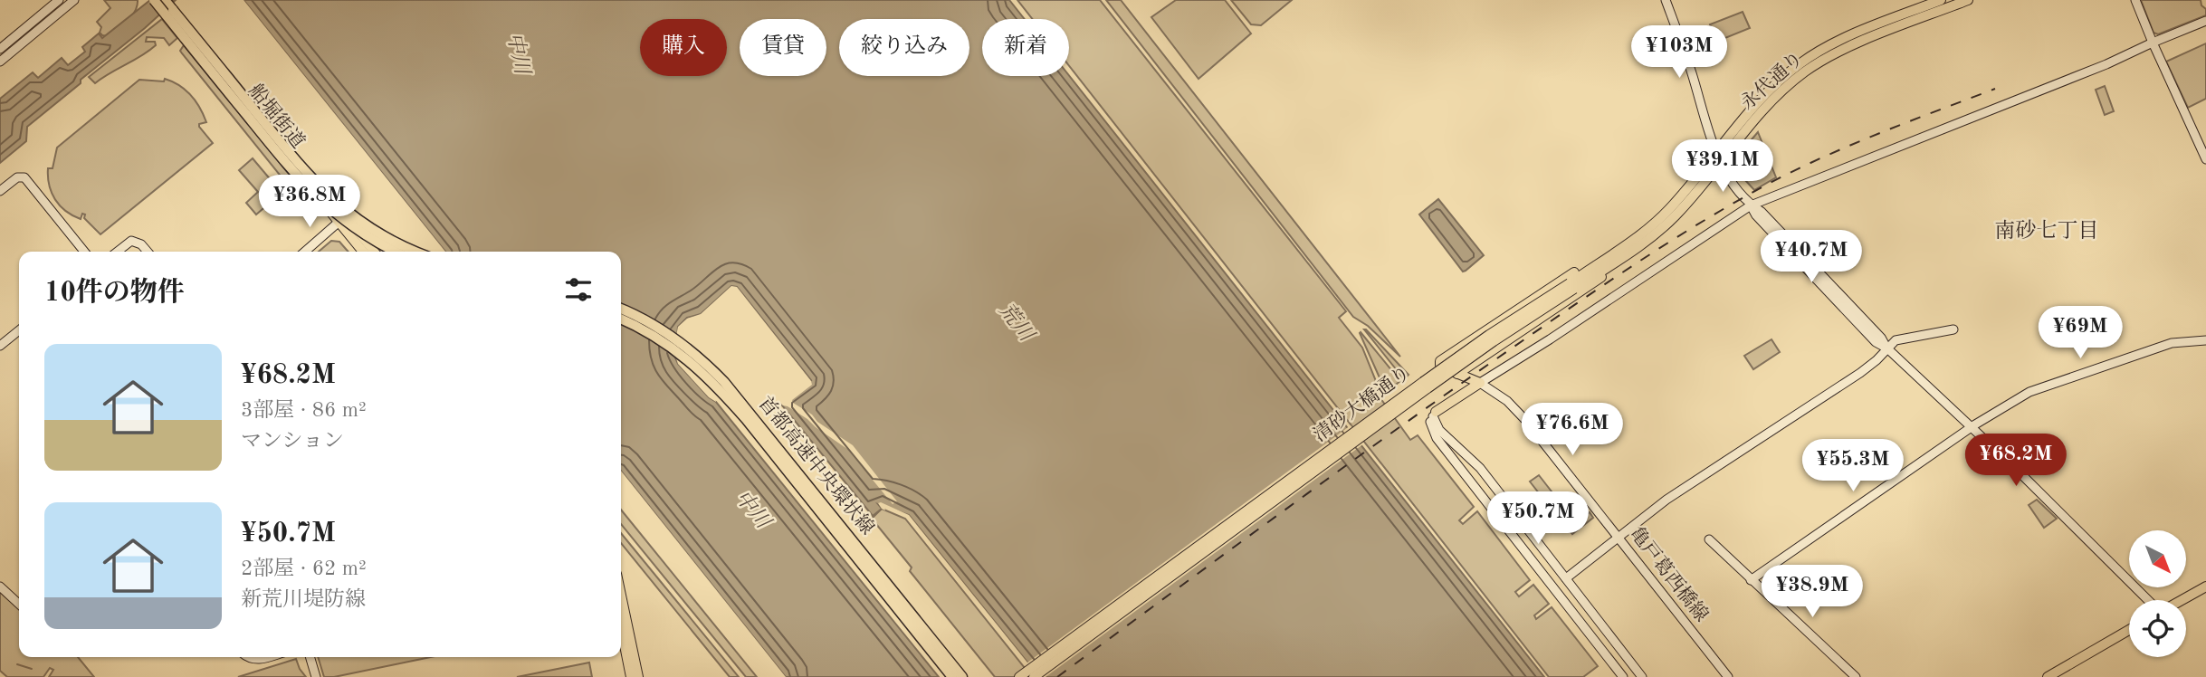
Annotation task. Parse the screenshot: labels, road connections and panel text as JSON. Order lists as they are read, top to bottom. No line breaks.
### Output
{"streets":{"highway":["首都高速中央環状線"],"main road":["永代通り","船堀街道","清砂大橋通り"],"street":["亀戸葛西橋線"]},"crossings":[["永代通り","清砂大橋通り"]],"districts":["南砂七丁目"],"water":["中川","荒川"],"north":"bottom right","page":{"chip":["購入","賃貸","絞り込み","新着"],"price":["¥103M","¥39.1M","¥36.8M","¥40.7M","¥69M","¥76.6M","¥68.2M","¥55.3M","¥50.7M","¥38.9M"],"heading":"10件の物件","list":[{"name":"¥68.2M","note":"3部屋 · 86 m² · マンション"},{"name":"¥50.7M","note":"2部屋 · 62 m² · 新荒川堤防線"}]}}
